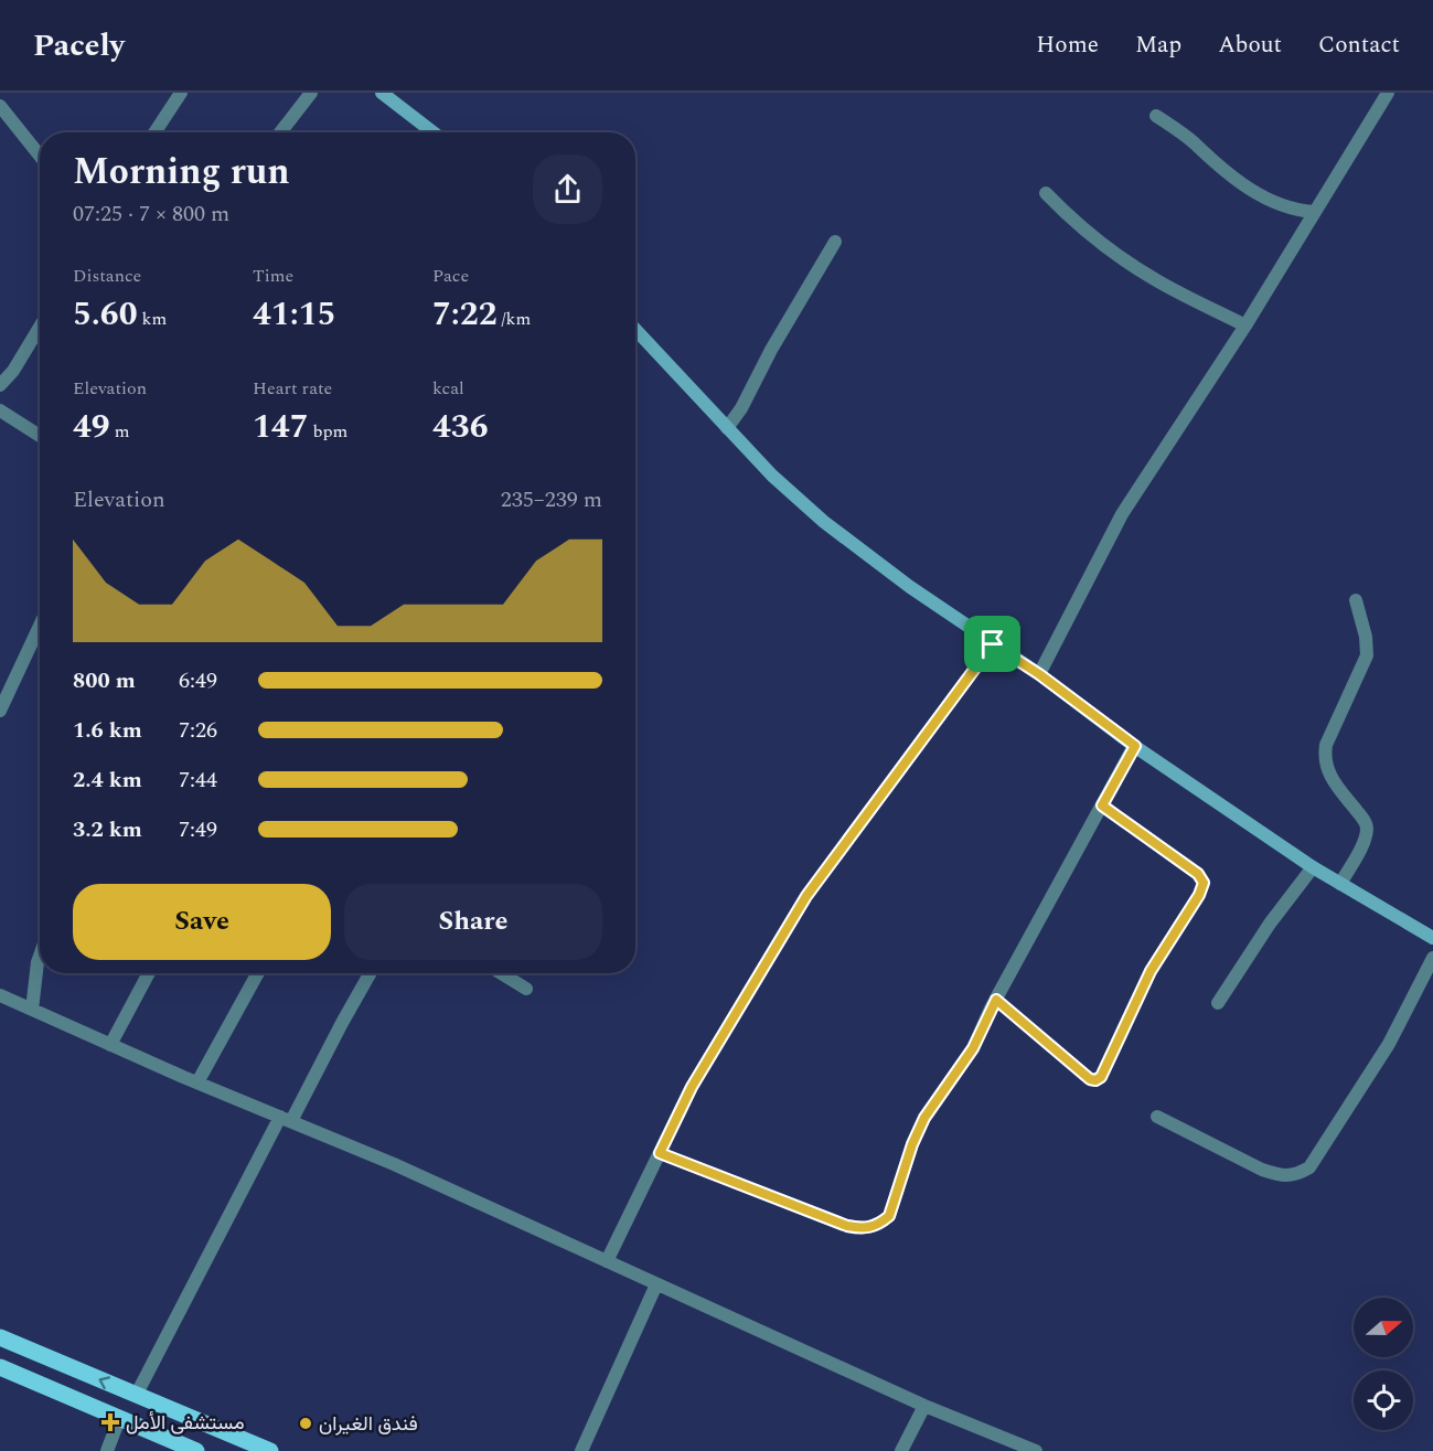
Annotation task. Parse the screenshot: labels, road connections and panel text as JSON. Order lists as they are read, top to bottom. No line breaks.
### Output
{"places":{"health":["مستشفى الأمل"],"other":["فندق الغيران"]},"north":"right","page":{"header":"Pacely","nav":["Home","Map","About","Contact"],"heading":["Morning run","07:25 · 7 × 800 m"],"stats":[["Distance","5.60 km"],["Time","41:15"],["Pace","7:22 /km"],["Elevation","49 m"],["Heart rate","147 bpm"],["kcal","436"]],"chart":["Elevation","235–239 m"],"list":[{"name":"800 m","note":"6:49"},{"name":"1.6 km","note":"7:26"},{"name":"2.4 km","note":"7:44"},{"name":"3.2 km","note":"7:49"}],"buttons":["Save","Share"]}}
